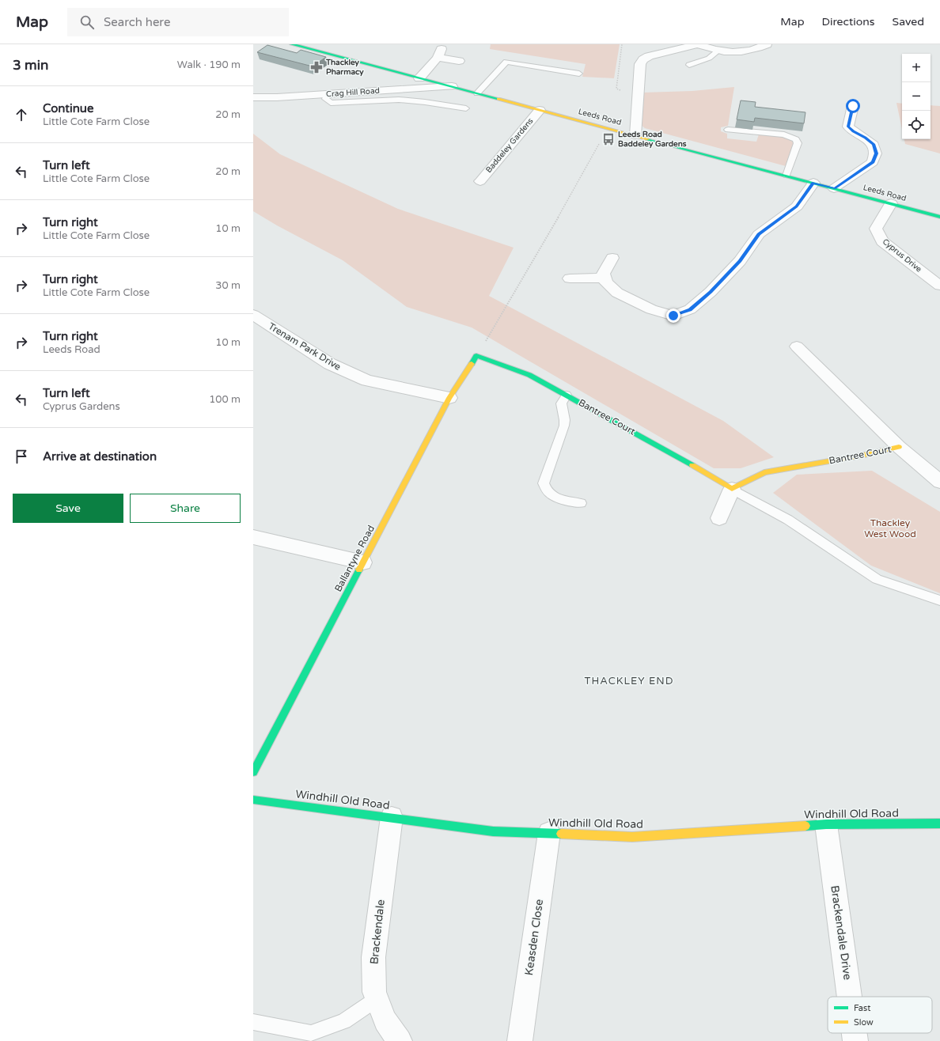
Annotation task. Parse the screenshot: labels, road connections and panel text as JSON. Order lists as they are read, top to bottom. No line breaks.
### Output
{"streets":{"street":["Crag Hill Road","Leeds Road","Baddeley Gardens","Cyprus Drive","Trenam Park Drive","Bantree Court","Ballantyne Road","Windhill Old Road","Brackendale","Brackendale Drive","Keasden Close"]},"crossings":[["Crag Hill Road","Leeds Road"],["Leeds Road","Baddeley Gardens"],["Leeds Road","Cyprus Drive"],["Trenam Park Drive","Ballantyne Road"],["Bantree Court","Ballantyne Road"],["Windhill Old Road","Brackendale"],["Windhill Old Road","Brackendale Drive"],["Windhill Old Road","Keasden Close"]],"districts":["THACKLEY END"],"parks":["Thackley West Wood"],"places":{"pharmacy":["Thackley Pharmacy"],"bus stop":["Leeds Road Baddeley Gardens"]},"legend":["Fast","Slow"],"page":{"header":"Map","search":"Search here","nav":["Map","Directions","Saved"],"heading":["3 min","Walk · 190 m"],"map_buttons":["+","−"],"list":[["Continue","Little Cote Farm Close","20 m"],["Turn left","Little Cote Farm Close","20 m"],["Turn right","Little Cote Farm Close","10 m"],["Turn right","Little Cote Farm Close","30 m"],["Turn right","Leeds Road","10 m"],["Turn left","Cyprus Gardens","100 m"],"Arrive at destination"],"buttons":["Save","Share"]}}
